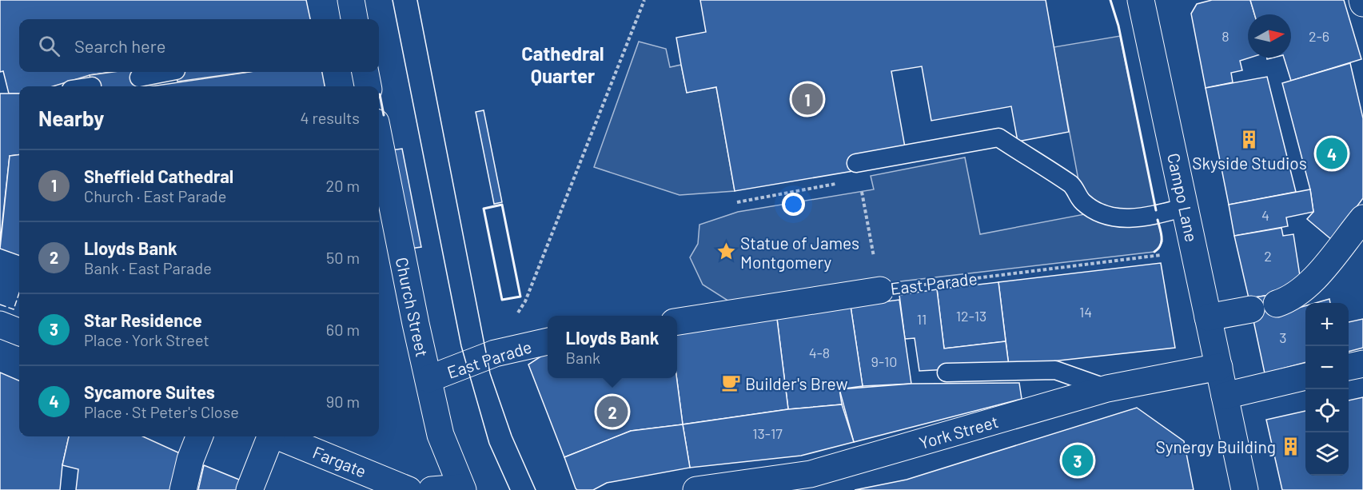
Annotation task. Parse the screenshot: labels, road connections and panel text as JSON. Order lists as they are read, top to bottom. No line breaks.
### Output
{"streets":{"street":["Campo Lane","East Parade","Church Street","York Street","Fargate"]},"crossings":[["Campo Lane","East Parade"],["Campo Lane","York Street"],["East Parade","Church Street"]],"districts":["Cathedral Quarter"],"places":{"building":["Skyside Studios","Synergy Building"],"place":["Statue of James Montgomery"],"cafe":["Builder's Brew"]},"house_numbers":["8","2-6","4","2","14","12-13","11","3","4-8","9-10","13-17"],"north":"right","page":{"search":"Search here","pins":["1","4","2","3"],"heading":["Nearby","4 results"],"list":[{"mark":"1","name":"Sheffield Cathedral","note":"Church · East Parade","value":"20 m"},{"mark":"2","name":"Lloyds Bank","note":"Bank · East Parade","value":"50 m"},{"mark":"3","name":"Star Residence","note":"Place · York Street","value":"60 m"},{"mark":"4","name":"Sycamore Suites","note":"Place · St Peter's Close","value":"90 m"}],"map_buttons":["+","−"],"popup":["Lloyds Bank","Bank"]}}
